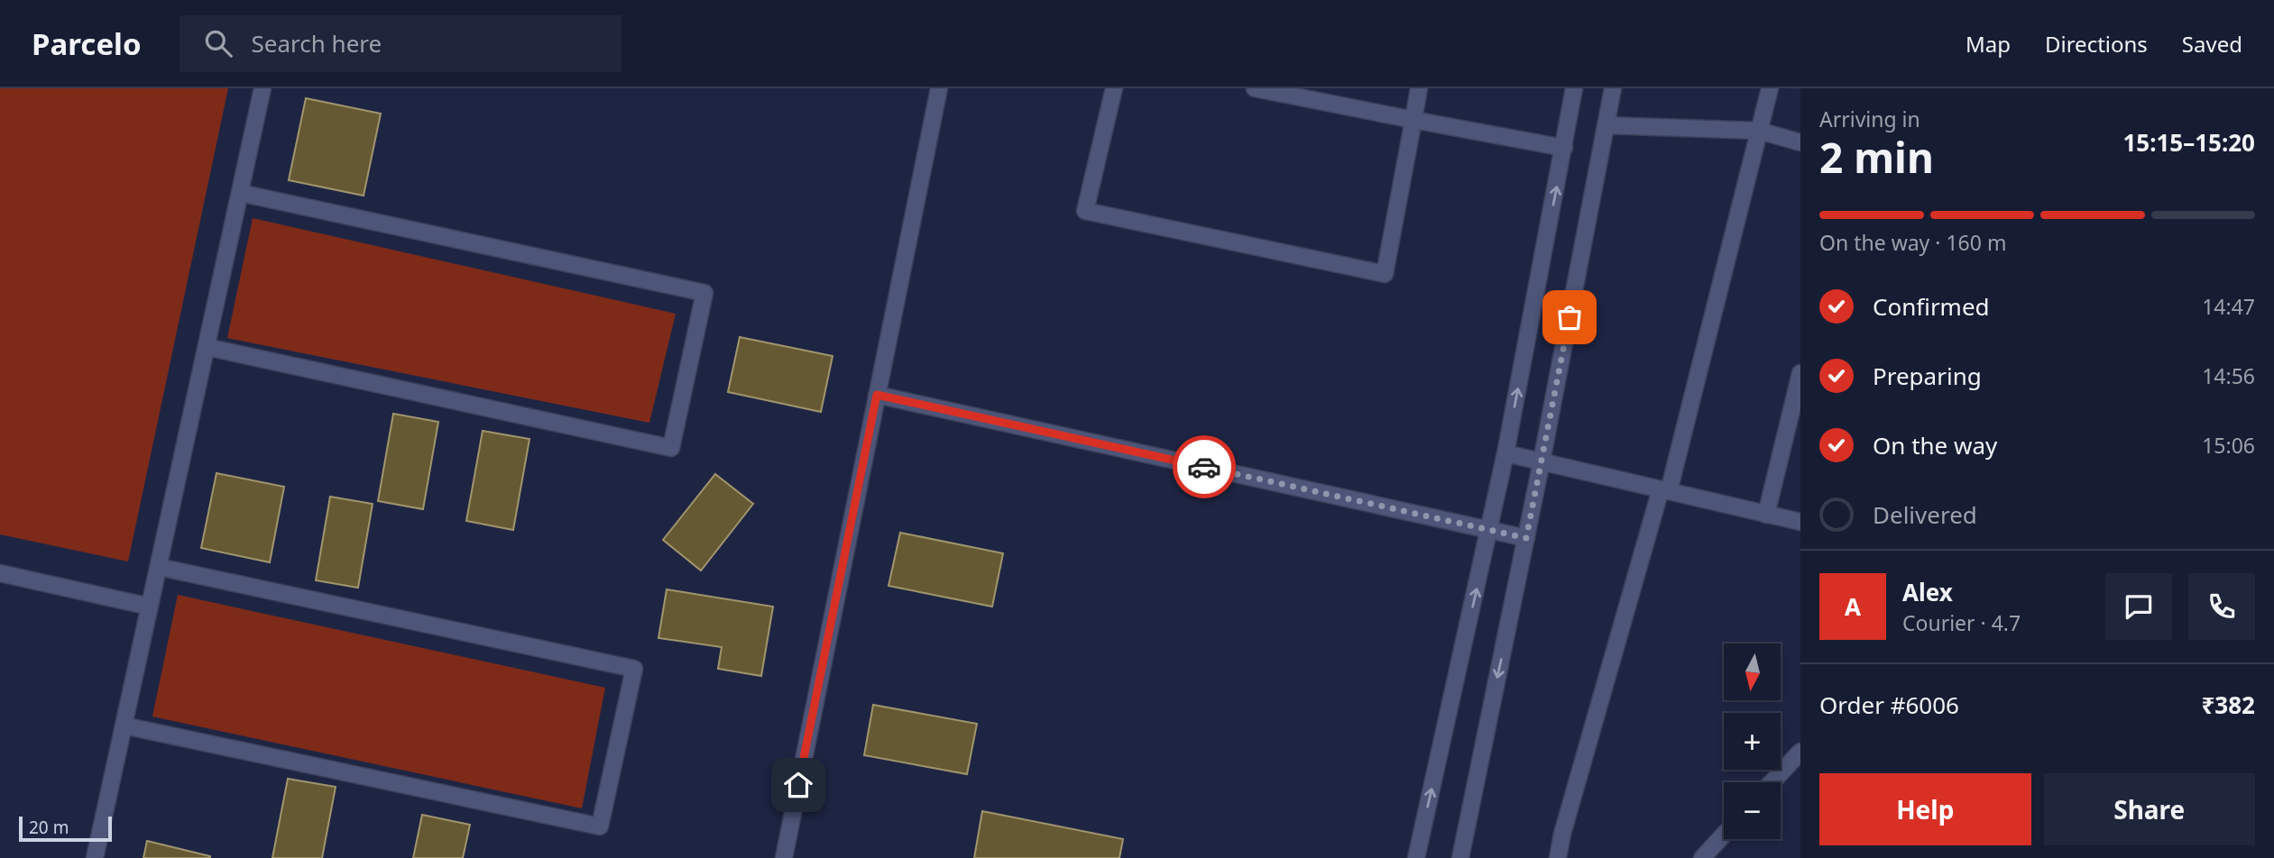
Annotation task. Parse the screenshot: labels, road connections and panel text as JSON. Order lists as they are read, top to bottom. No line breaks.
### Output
{"scale_bar":"20 m","north":"bottom","page":{"header":"Parcelo","search":"Search here","nav":["Map","Directions","Saved"],"heading":["2 min","Arriving in","15:15–15:20"],"panel":["Alex","Courier · 4.7","Order #6006","₹382"],"bar":"On the way · 160 m","list":[["Confirmed","14:47"],["Preparing","14:56"],["On the way","15:06"],"Delivered"],"round":"A","map_buttons":["+","−"],"buttons":["Help","Share"],"scale":"20 m"}}
